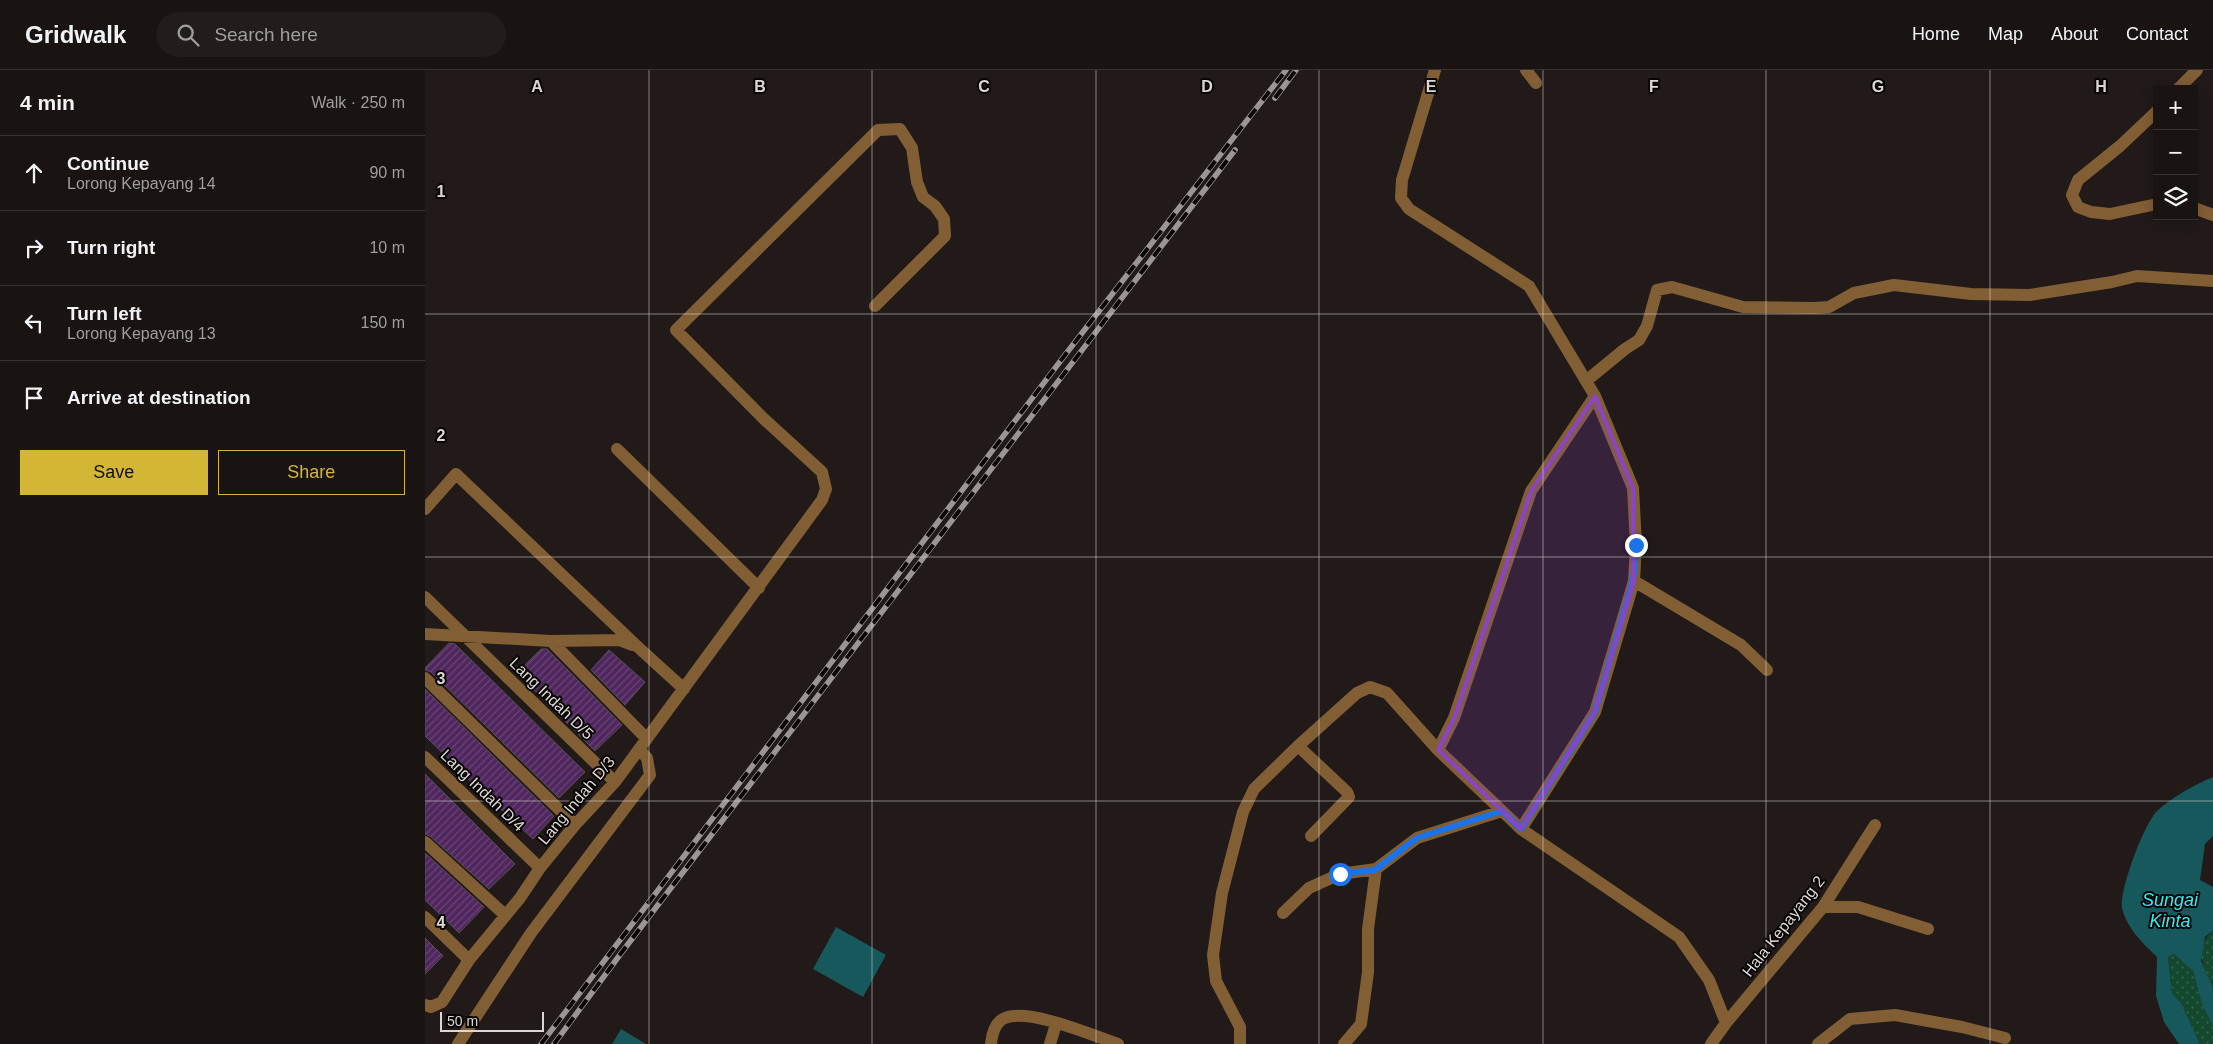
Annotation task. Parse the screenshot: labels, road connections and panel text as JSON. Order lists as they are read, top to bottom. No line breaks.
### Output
{"streets":{"street":["Lang Indah D/5","Lang Indah D/4","Lang Indah D/3","Hala Kepayang 2"]},"crossings":[["Lang Indah D/5","Lang Indah D/3"],["Lang Indah D/4","Lang Indah D/3"]],"water":["Sungai Kinta"],"scale_bar":"50 m","page":{"header":"Gridwalk","search":"Search here","nav":["Home","Map","About","Contact"],"heading":["4 min","Walk · 250 m"],"map_buttons":["+","−"],"list":[["Continue","Lorong Kepayang 14","90 m"],["Turn right","10 m"],["Turn left","Lorong Kepayang 13","150 m"],"Arrive at destination"],"buttons":["Save","Share"],"scale":"50 m"},"grid":{"columns":["A","B","C","D","E","F","G","H"],"rows":["1","2","3","4"]}}
